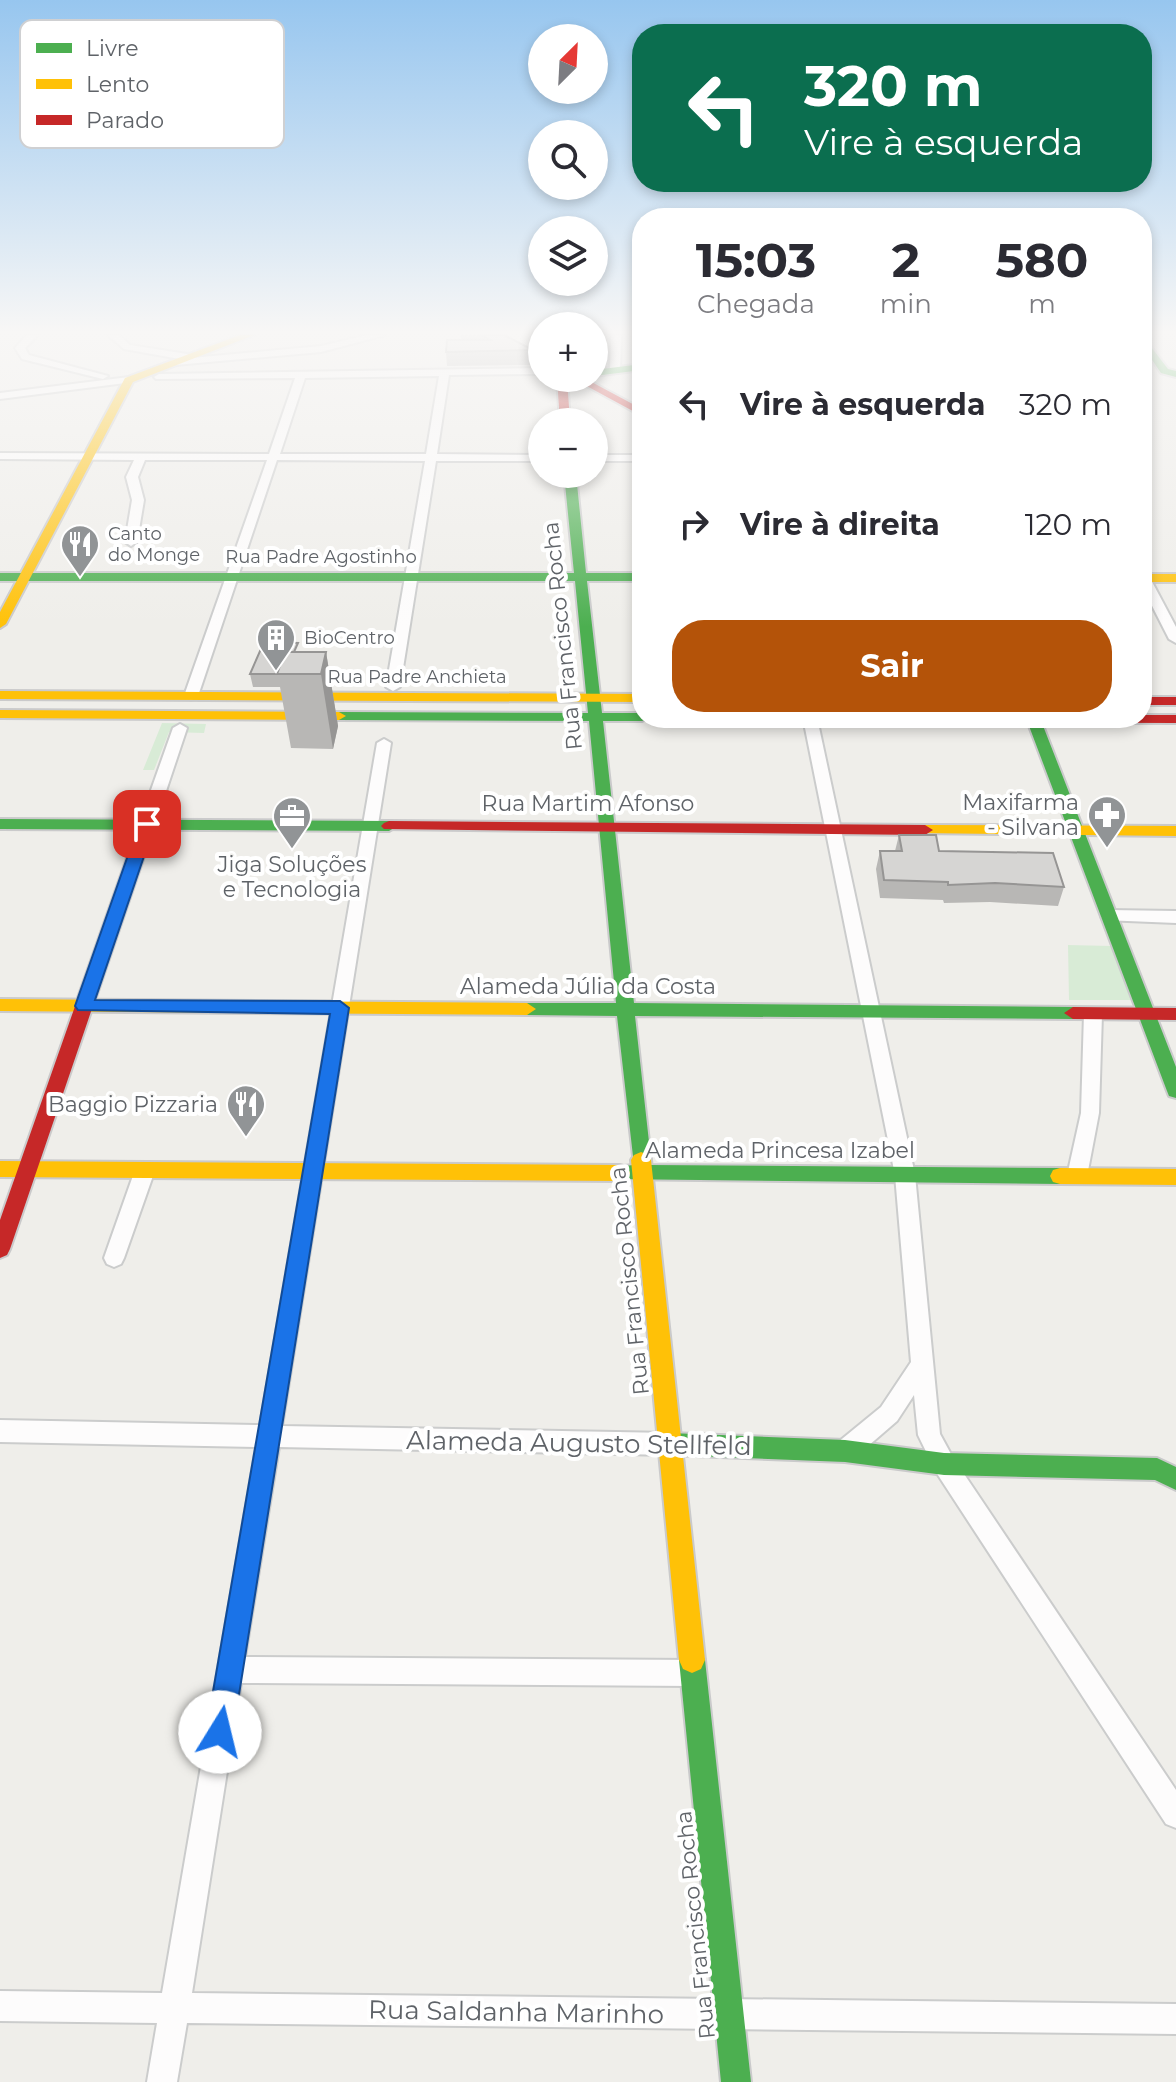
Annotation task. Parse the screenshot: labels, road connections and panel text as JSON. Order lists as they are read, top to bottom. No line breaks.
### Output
{"streets":{"street":["Rua Padre Agostinho","Rua Francisco Rocha","Rua Padre Anchieta","Rua Martim Afonso","Alameda Júlia da Costa","Alameda Princesa Izabel","Alameda Augusto Stellfeld","Rua Saldanha Marinho"]},"crossings":[["Rua Padre Agostinho","Rua Francisco Rocha"],["Rua Francisco Rocha","Rua Padre Anchieta"],["Rua Francisco Rocha","Rua Martim Afonso"],["Rua Francisco Rocha","Alameda Júlia da Costa"],["Rua Francisco Rocha","Alameda Princesa Izabel"],["Rua Francisco Rocha","Alameda Augusto Stellfeld"],["Rua Francisco Rocha","Rua Saldanha Marinho"]],"places":{"restaurant":["Canto do Monge","Baggio Pizzaria"],"building":["BioCentro"],"pharmacy":["Maxifarma - Silvana"],"office":["Jiga Soluções e Tecnologia"]},"legend":["Livre","Lento","Parado"],"north":"top right","page":{"map_buttons":["+","−"],"turn":["320 m","Vire à esquerda"],"eta":["15:03","Chegada","2","min","580","m"],"list":[{"name":"Vire à esquerda","value":"320 m"},{"name":"Vire à direita","value":"120 m"}],"buttons":"Sair"}}
